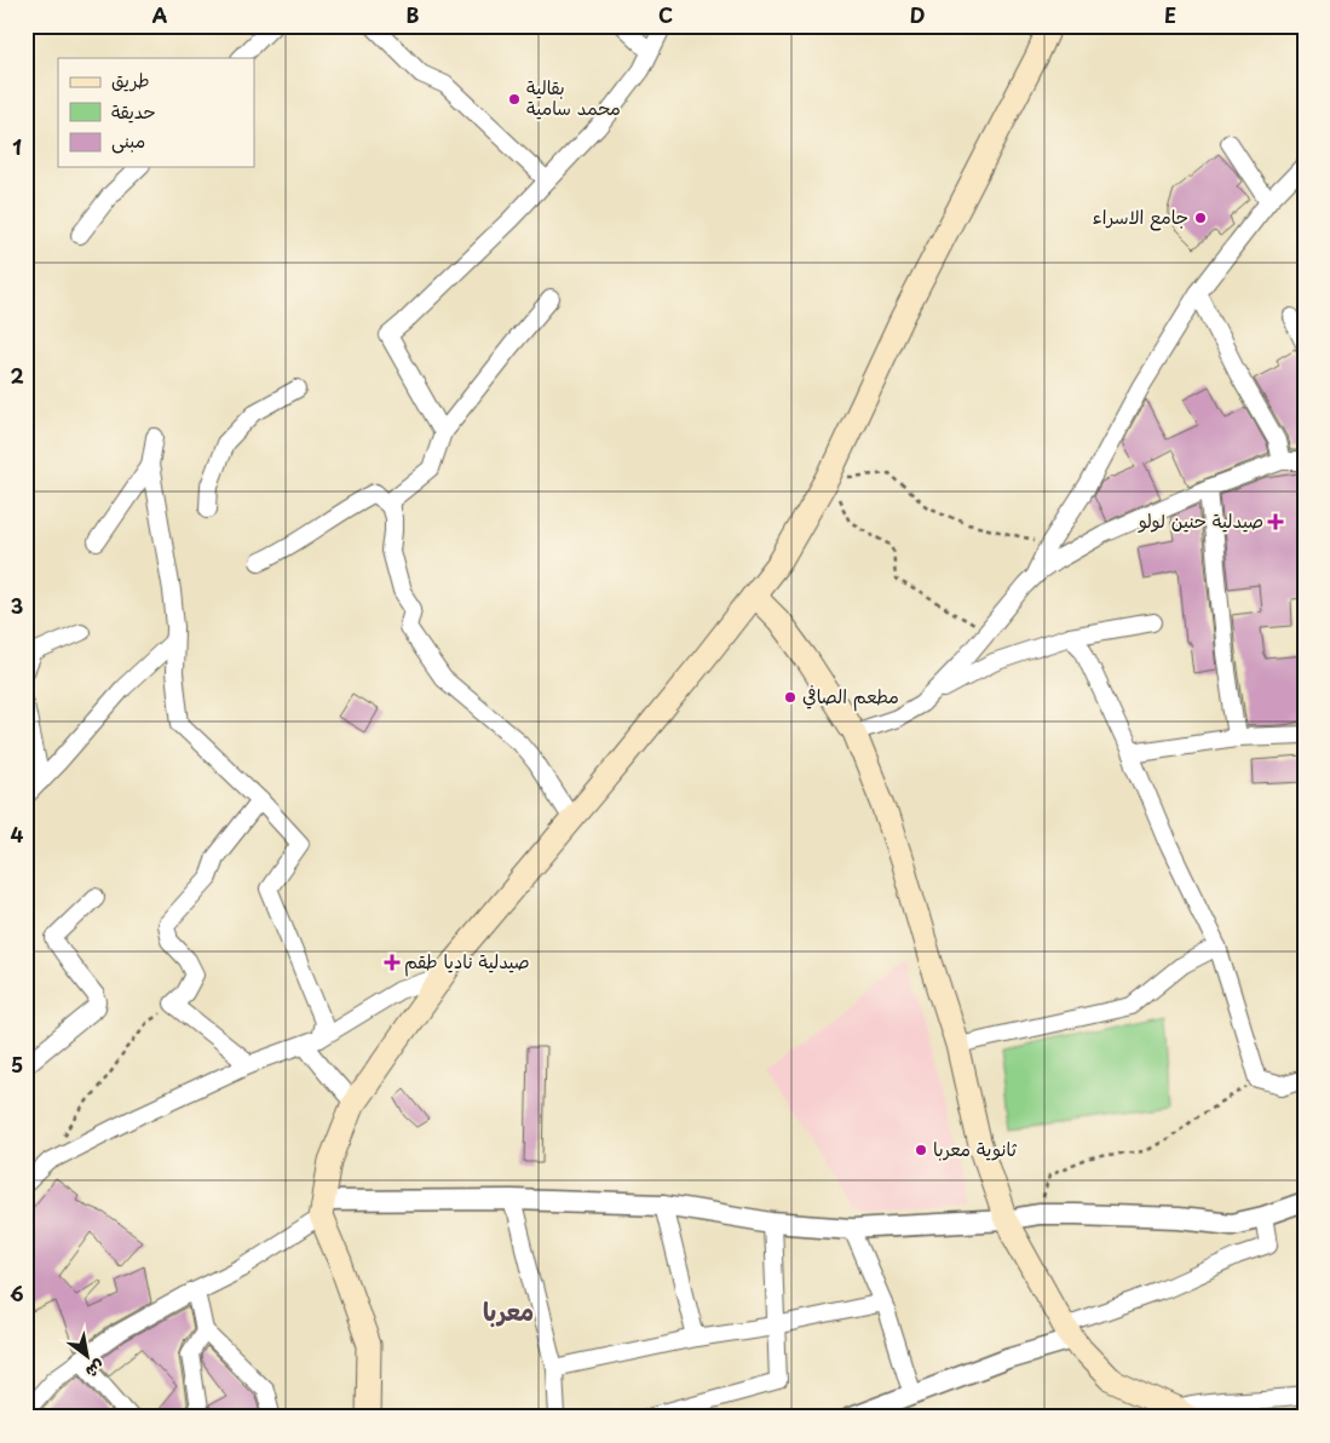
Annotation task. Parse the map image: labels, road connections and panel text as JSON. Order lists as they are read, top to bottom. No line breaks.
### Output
{"districts":["معربا"],"places":{"other":["بقالية محمد سامية","جامع الاسراء","مطعم الصافي","ثانوية معربا"],"health":["صيدلية حنين لولو","صيدلية ناديا طقم"]},"legend":["طريق","حديقة","مبنى"],"north":"bottom right","grid":{"columns":["A","B","C","D","E"],"rows":["1","2","3","4","5","6"]}}
